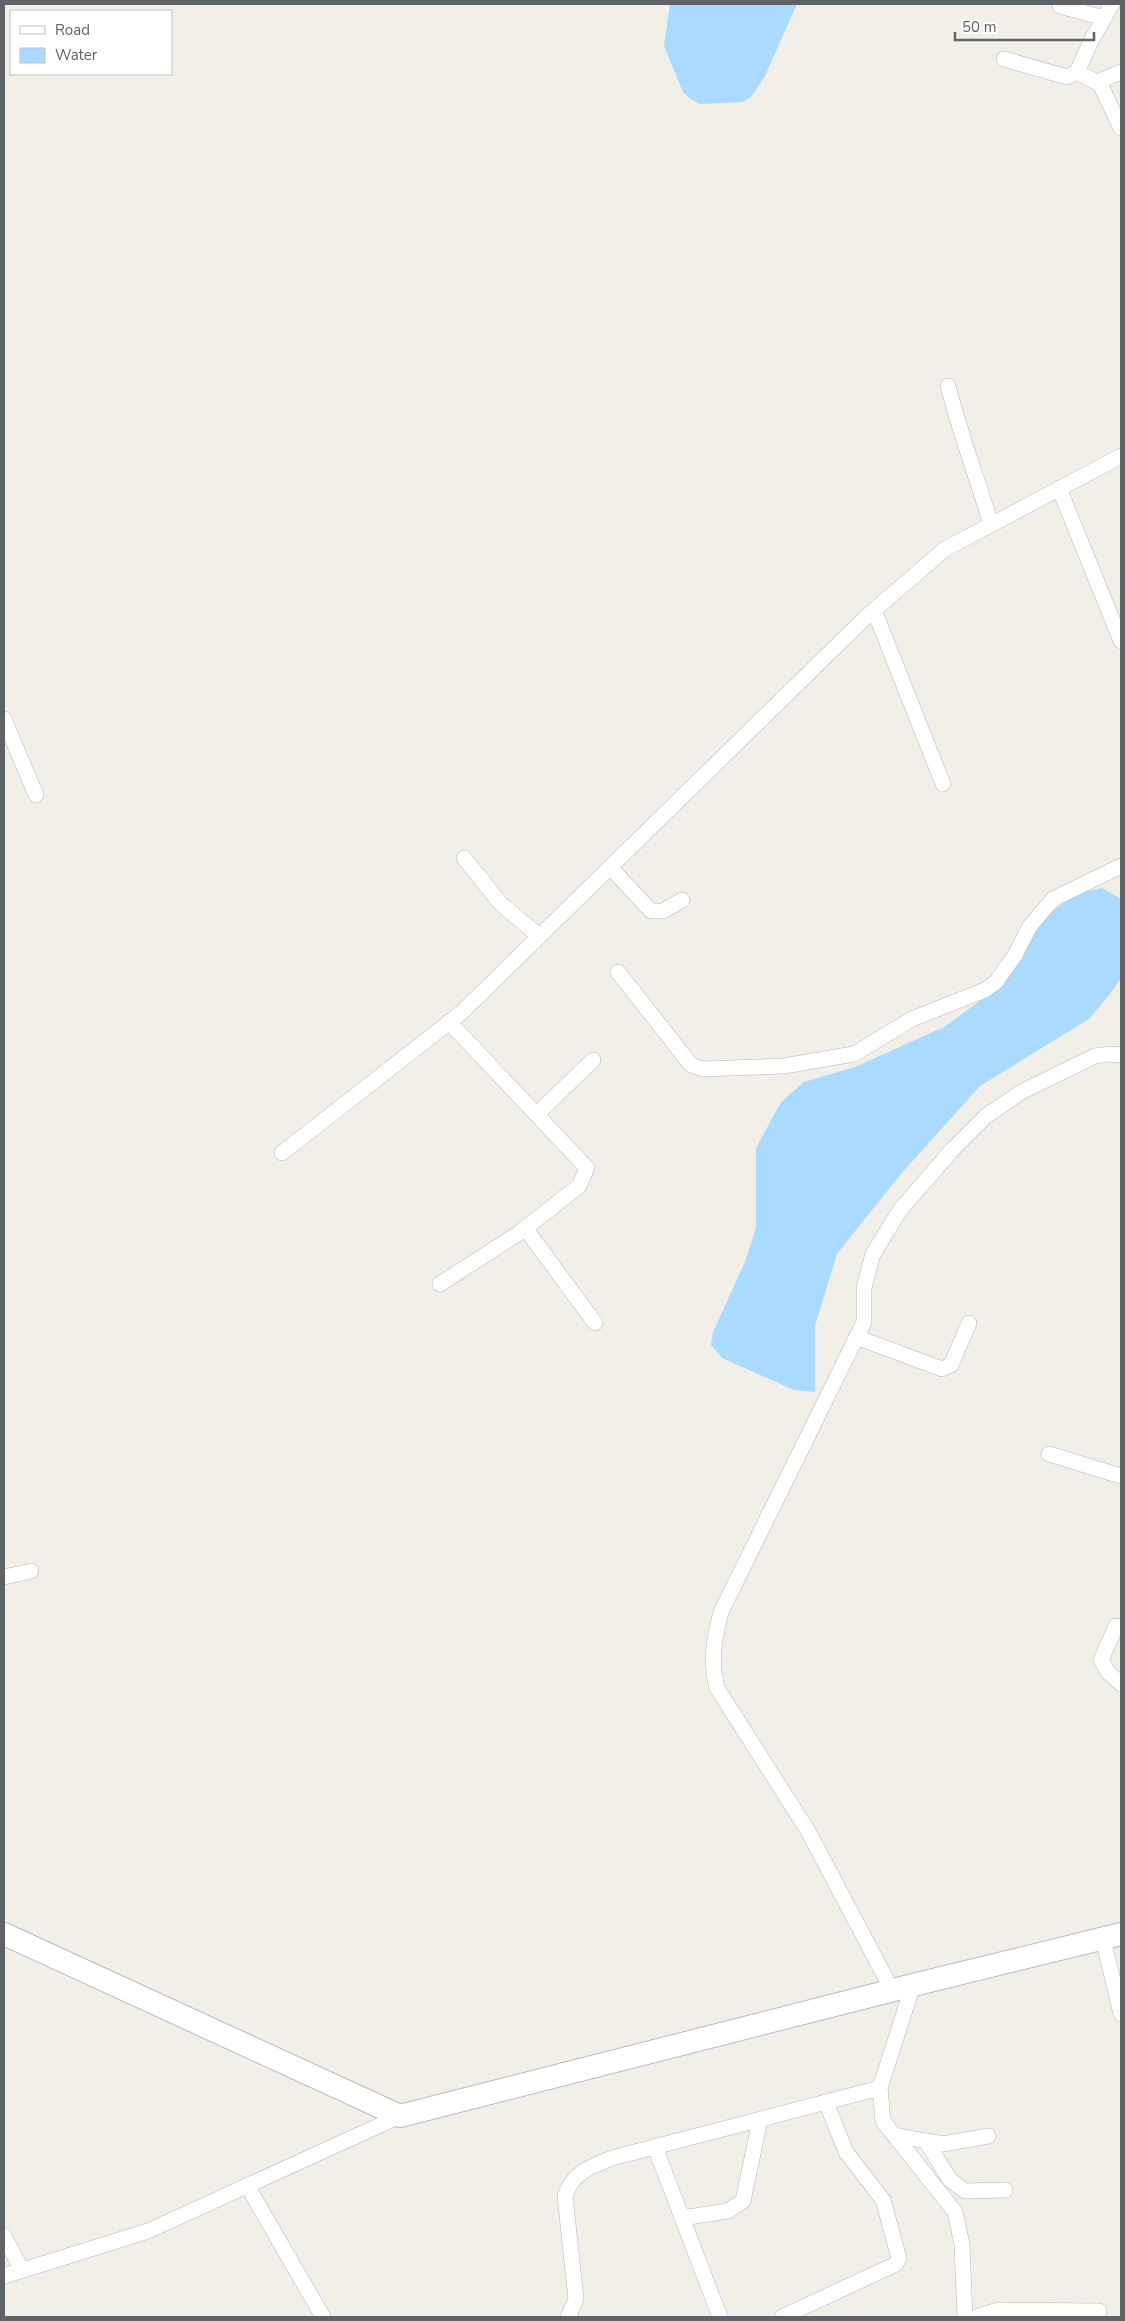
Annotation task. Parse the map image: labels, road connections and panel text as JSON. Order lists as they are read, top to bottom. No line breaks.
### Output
{"legend":["Road","Water"],"scale_bar":"50 m"}
